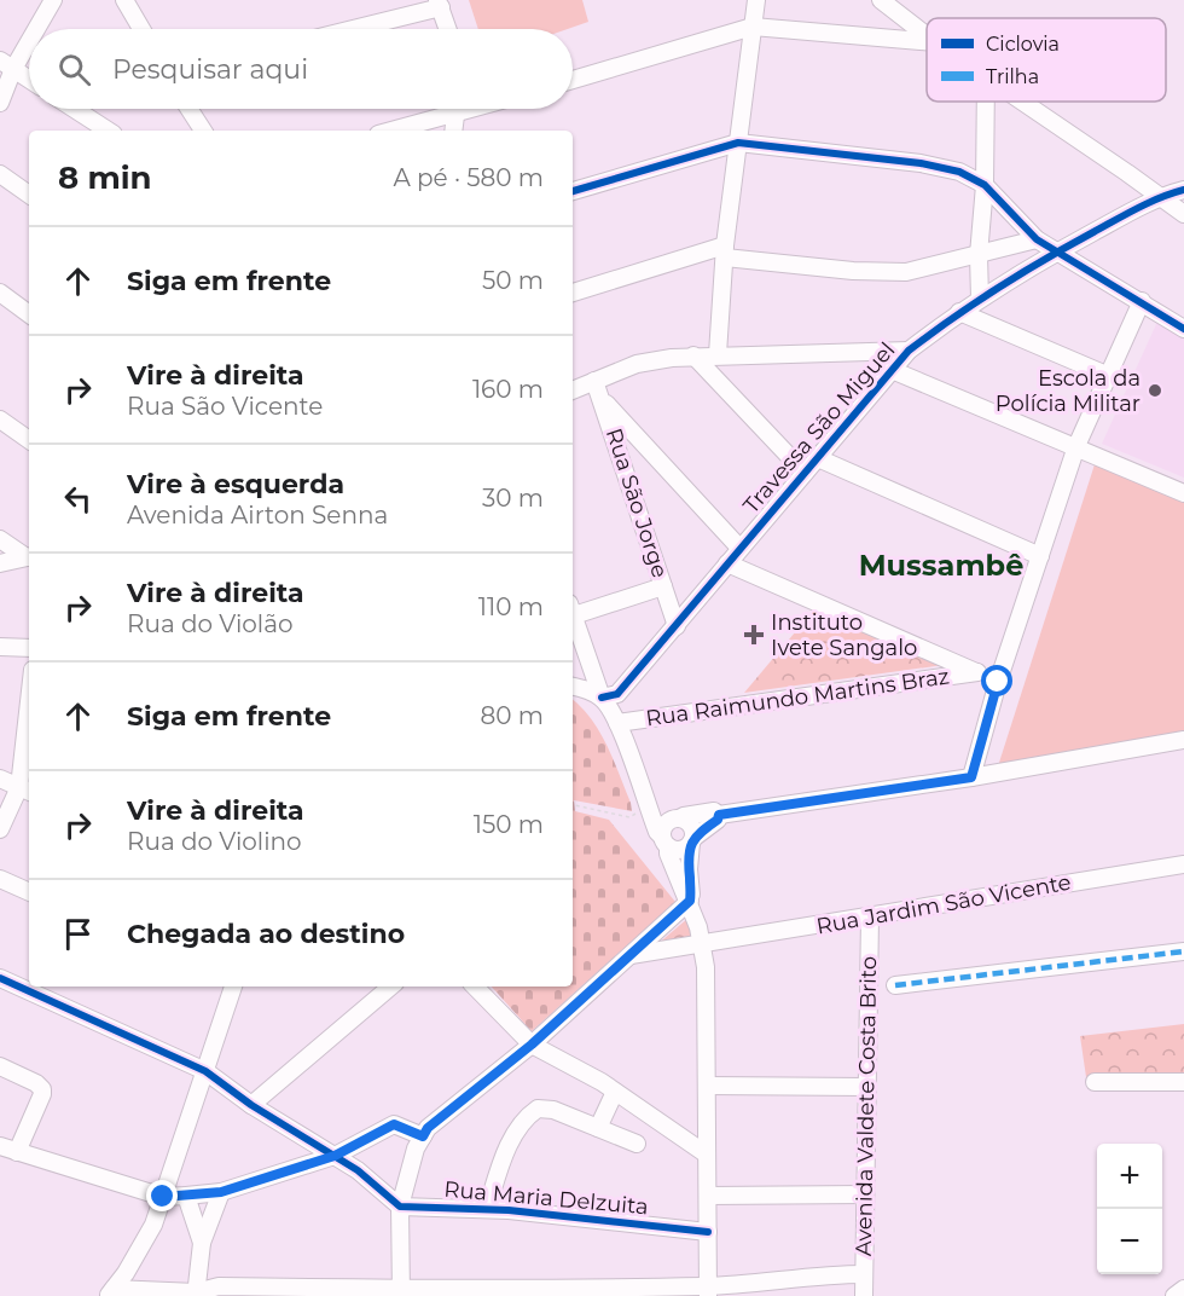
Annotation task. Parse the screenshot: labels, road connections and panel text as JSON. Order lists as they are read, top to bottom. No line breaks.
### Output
{"streets":{"street":["Travessa São Miguel","Rua São Jorge","Rua Raimundo Martins Braz","Rua Jardim São Vicente","Avenida Valdete Costa Brito","Rua Maria Delzuita"]},"crossings":[["Travessa São Miguel","Rua São Jorge"],["Rua Jardim São Vicente","Avenida Valdete Costa Brito"]],"districts":["Mussambê"],"places":{"other":["Escola da Polícia Militar"],"health":["Instituto Ivete Sangalo"]},"legend":["Ciclovia","Trilha"],"page":{"search":"Pesquisar aqui","heading":["8 min","A pé · 580 m"],"list":[["Siga em frente","50 m"],["Vire à direita","Rua São Vicente","160 m"],["Vire à esquerda","Avenida Airton Senna","30 m"],["Vire à direita","Rua do Violão","110 m"],["Siga em frente","80 m"],["Vire à direita","Rua do Violino","150 m"],"Chegada ao destino"],"map_buttons":["+","−"]}}
